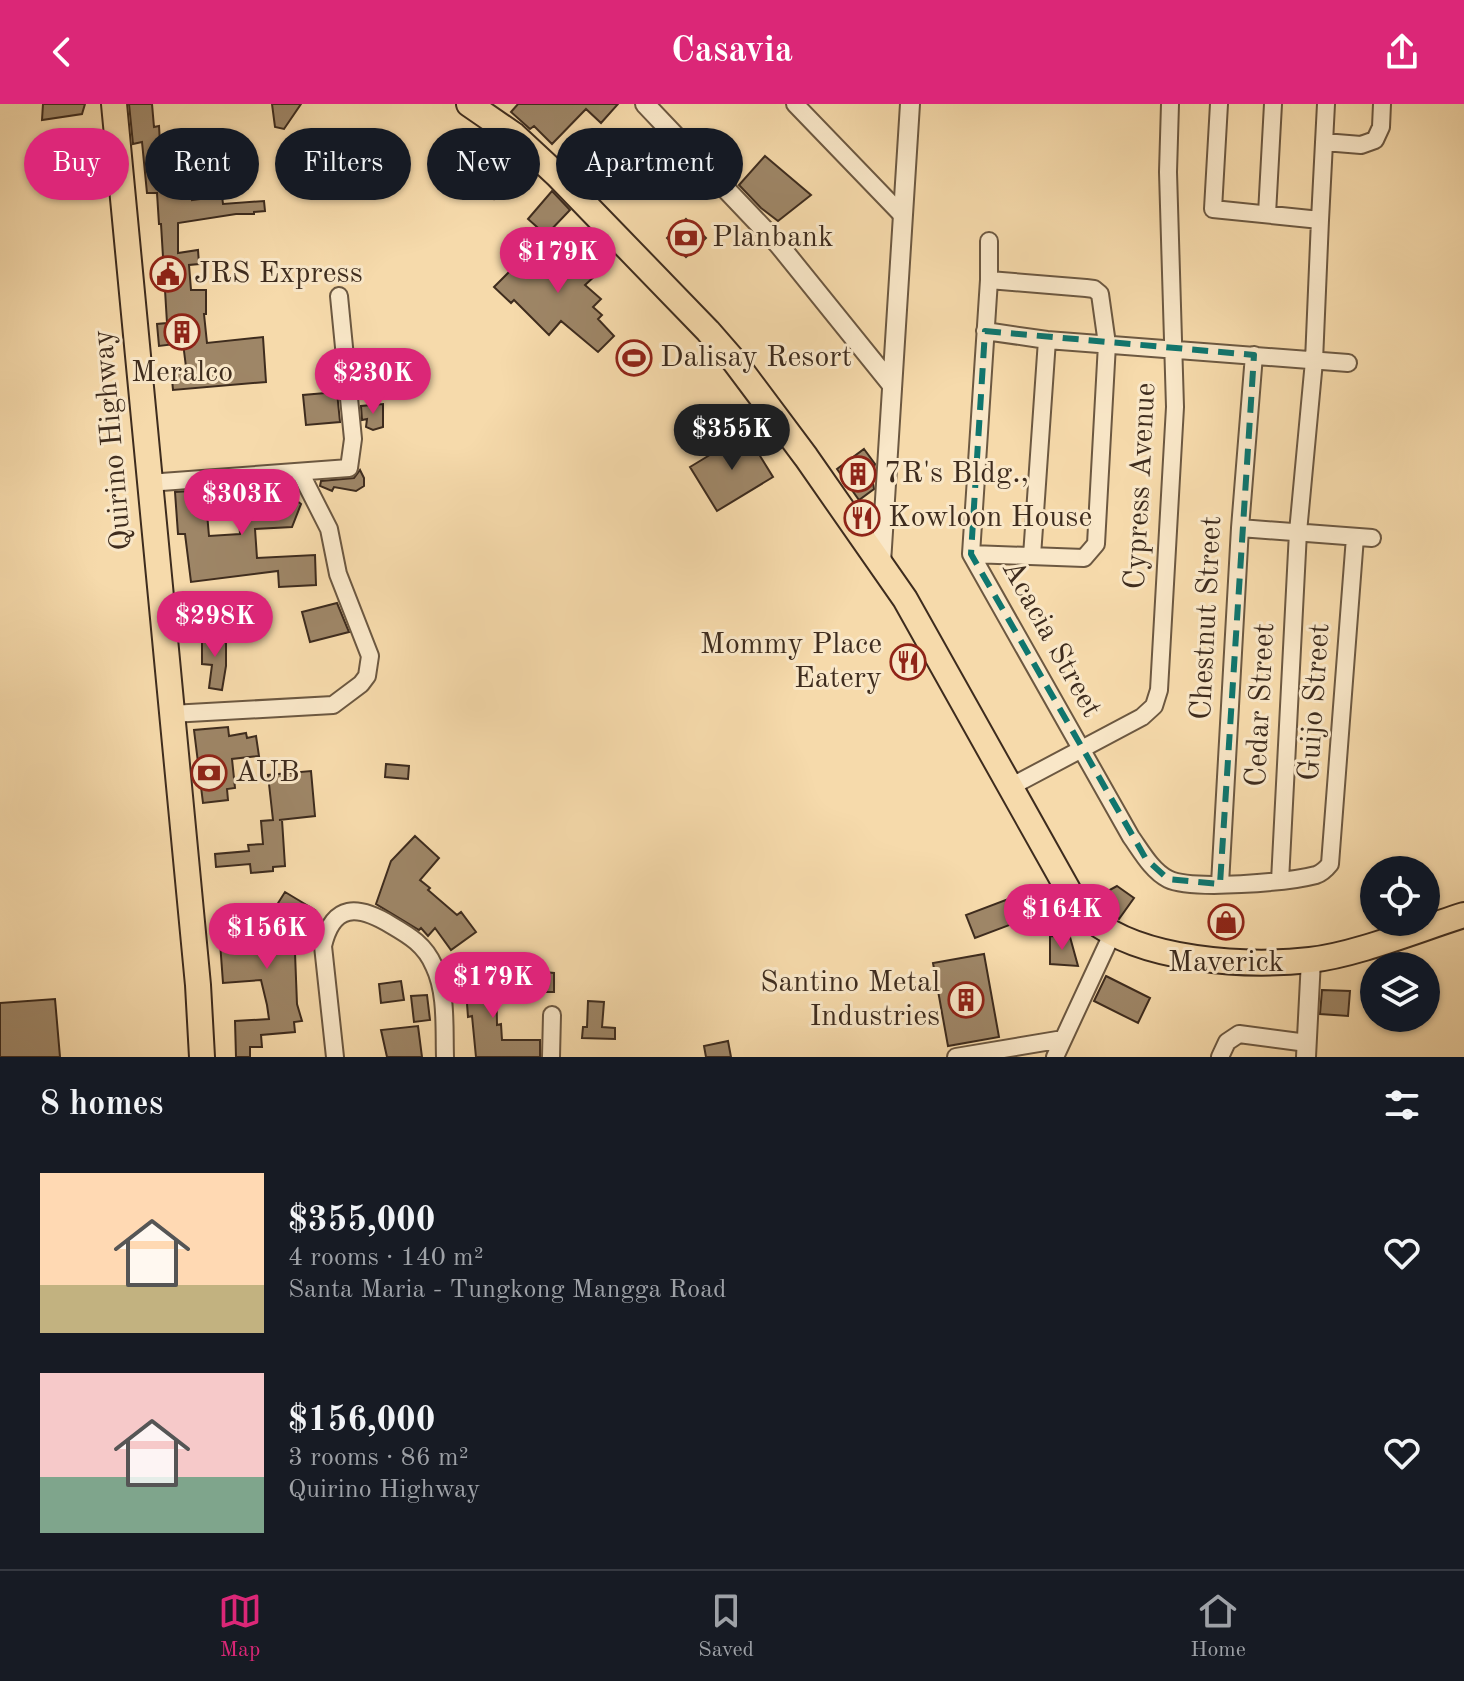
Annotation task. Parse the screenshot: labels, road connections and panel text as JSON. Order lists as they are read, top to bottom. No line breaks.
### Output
{"streets":{"main road":["Quirino Highway"],"street":["Cypress Avenue","Chestnut Street","Acacia Street","Guijo Street","Cedar Street"]},"crossings":[["Cypress Avenue","Acacia Street"],["Chestnut Street","Acacia Street"],["Acacia Street","Guijo Street"],["Acacia Street","Cedar Street"],["Guijo Street","Cedar Street"]],"places":{"bank":["Planbank","AUB"],"public building":["JRS Express"],"building":["Meralco","7R's Bldg.,","Santino Metal Industries"],"sports":["Dalisay Resort"],"restaurant":["Kowloon House","Mommy Place Eatery"],"shop":["Maverick"]},"page":{"header":"Casavia","chip":["Buy","Rent","Filters","New","Apartment"],"price":["$179K","$230K","$355K","$303K","$298K","$164K","$156K","$179K"],"heading":"8 homes","list":[{"name":"$355,000","note":"4 rooms · 140 m² · Santa Maria - Tungkong Mangga Road"},{"name":"$156,000","note":"3 rooms · 86 m² · Quirino Highway"}],"tabs":["Map","Saved","Home"]}}
